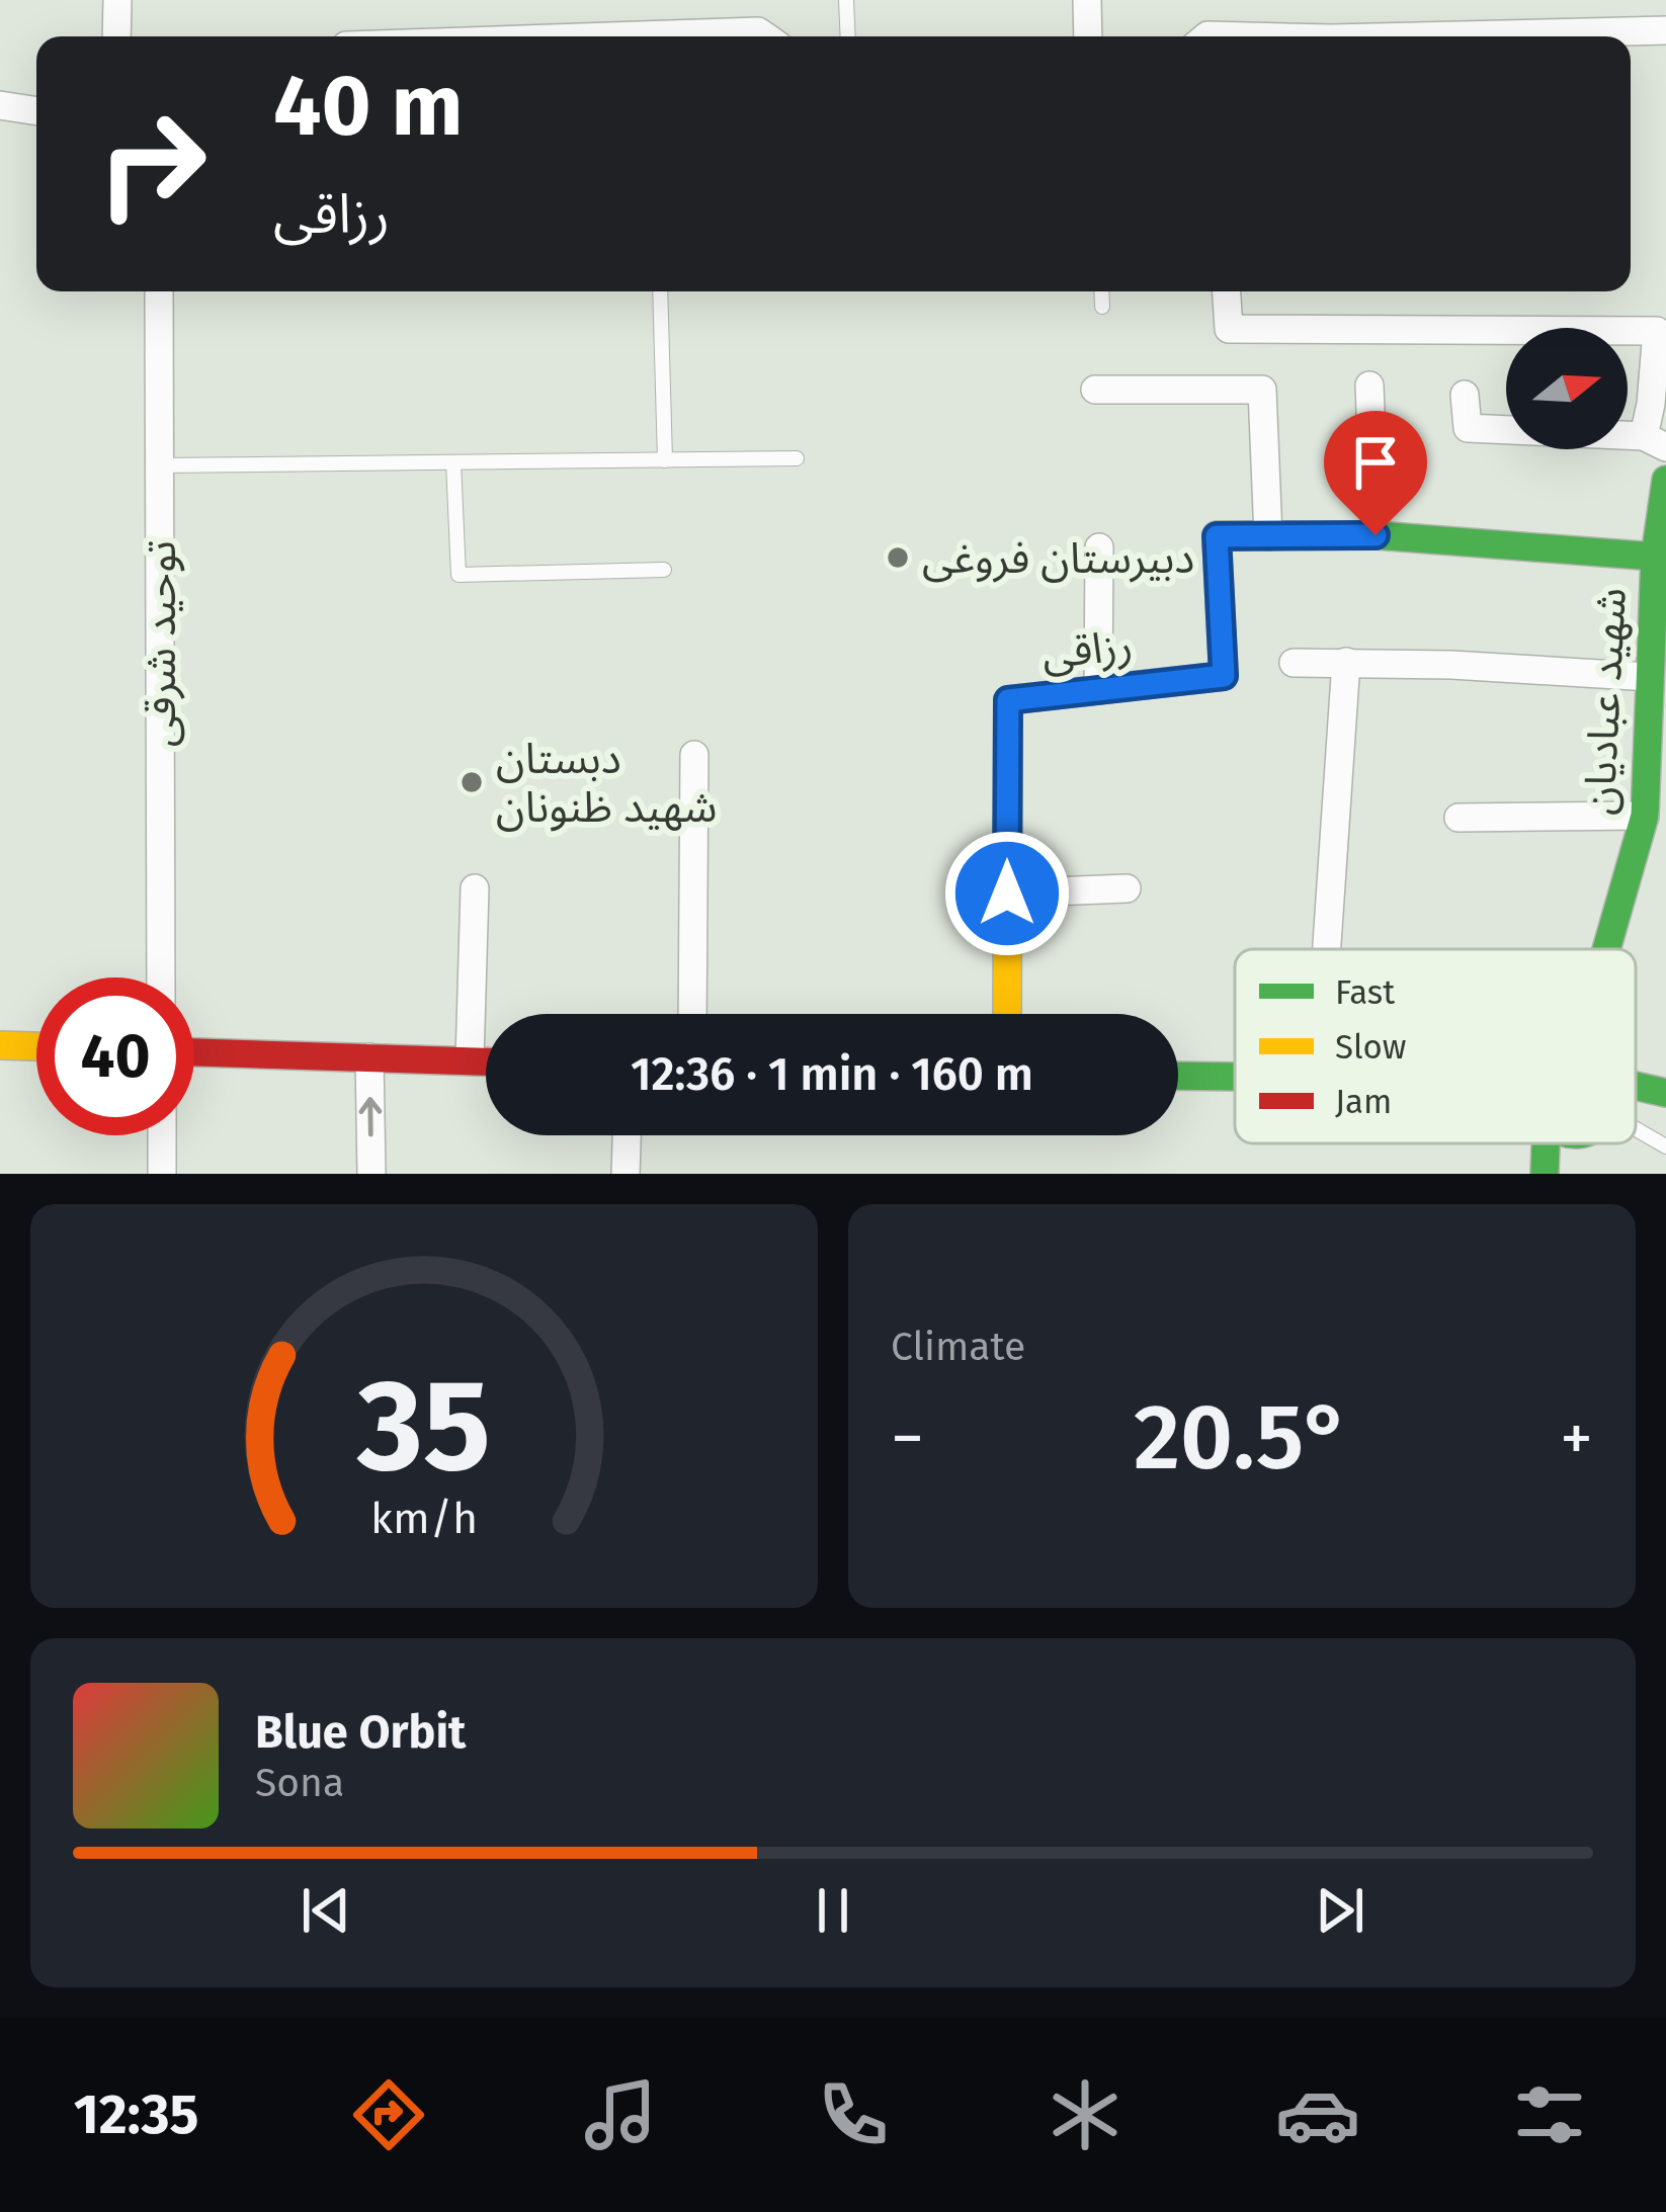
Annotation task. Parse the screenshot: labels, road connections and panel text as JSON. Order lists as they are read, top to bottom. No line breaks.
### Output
{"streets":{"main road":["رزاقی","شهید عبادیان"],"street":["توحید شرقی"]},"places":["دبیرستان فروغی","دبستان شهید ظنونان"],"legend":["Fast","Slow","Jam"],"north":"right","page":{"turn":["40 m","رزاقی"],"limit":"40","trip":"12:36 · 1 min · 160 m","tile":"Climate","heat":["−","20.5°","+"],"song":["Blue Orbit","Sona"],"tabs":"12:35","gauge":["35","km/h"]}}
